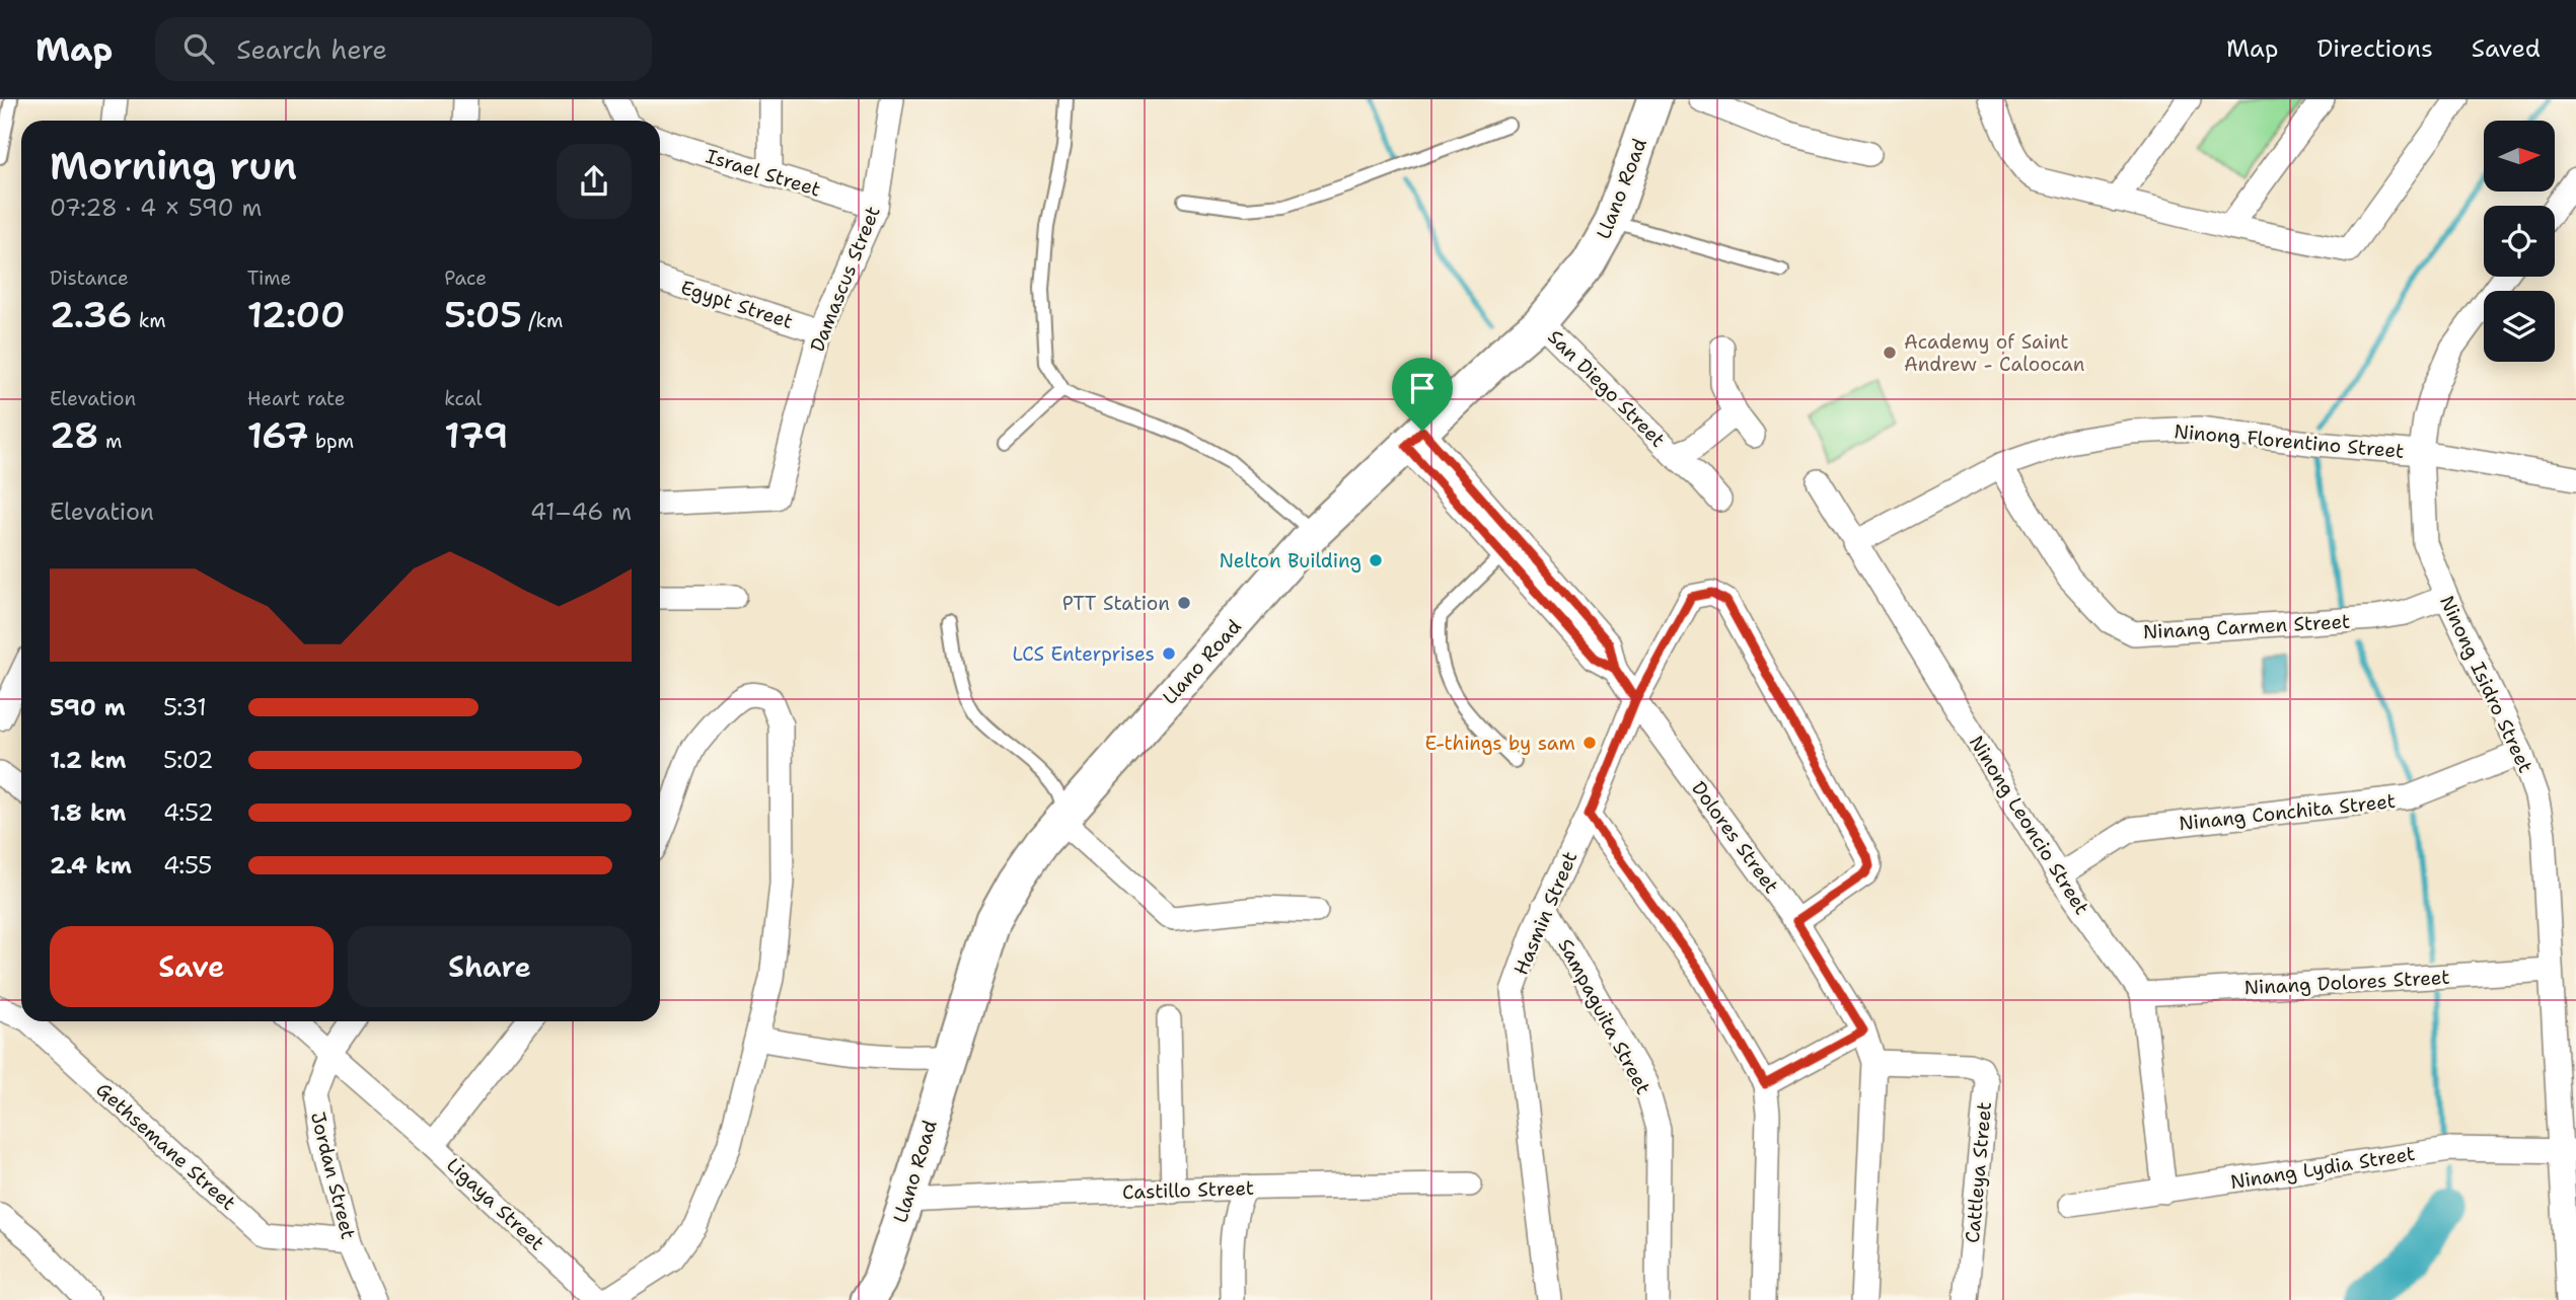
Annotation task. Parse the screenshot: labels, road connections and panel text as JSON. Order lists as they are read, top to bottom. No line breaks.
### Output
{"streets":{"main road":["Llano Road"],"street":["Israel Street","Damascus Street","Egypt Street","San Diego Street","Ninong Florentino Street","Ninang Carmen Street","Ninong Isidro Street","Ninang Conchita Street","Ninong Leoncio Street","Dolores Street","Hasmin Street","Ninang Dolores Street","Sampaguita Street","Gethsemane Street","Ninang Lydia Street","Cattleya Street","Jordan Street","Castillo Street","Ligaya Street"]},"crossings":[["Israel Street","Damascus Street"],["Llano Road","San Diego Street"],["Llano Road","Dolores Street"],["Llano Road","Castillo Street"],["Damascus Street","Egypt Street"],["Ninong Florentino Street","Ninang Carmen Street"],["Ninong Florentino Street","Ninong Isidro Street"],["Ninong Florentino Street","Ninong Leoncio Street"],["Ninang Carmen Street","Ninong Isidro Street"],["Ninong Isidro Street","Ninang Conchita Street"],["Ninong Isidro Street","Ninang Dolores Street"],["Ninong Isidro Street","Ninang Lydia Street"],["Ninang Conchita Street","Ninong Leoncio Street"],["Ninong Leoncio Street","Ninang Dolores Street"],["Ninong Leoncio Street","Ninang Lydia Street"],["Dolores Street","Hasmin Street"],["Dolores Street","Cattleya Street"],["Hasmin Street","Sampaguita Street"],["Gethsemane Street","Jordan Street"],["Jordan Street","Ligaya Street"]],"places":["Academy of Saint Andrew - Caloocan","Nelton Building","PTT Station","LCS Enterprises","E-things by sam"],"north":"right","page":{"header":"Map","search":"Search here","nav":["Map","Directions","Saved"],"heading":["Morning run","07:28 · 4 × 590 m"],"stats":[["Distance","2.36 km"],["Time","12:00"],["Pace","5:05 /km"],["Elevation","28 m"],["Heart rate","167 bpm"],["kcal","179"]],"chart":["Elevation","41–46 m"],"list":[{"name":"590 m","note":"5:31"},{"name":"1.2 km","note":"5:02"},{"name":"1.8 km","note":"4:52"},{"name":"2.4 km","note":"4:55"}],"buttons":["Save","Share"]}}
